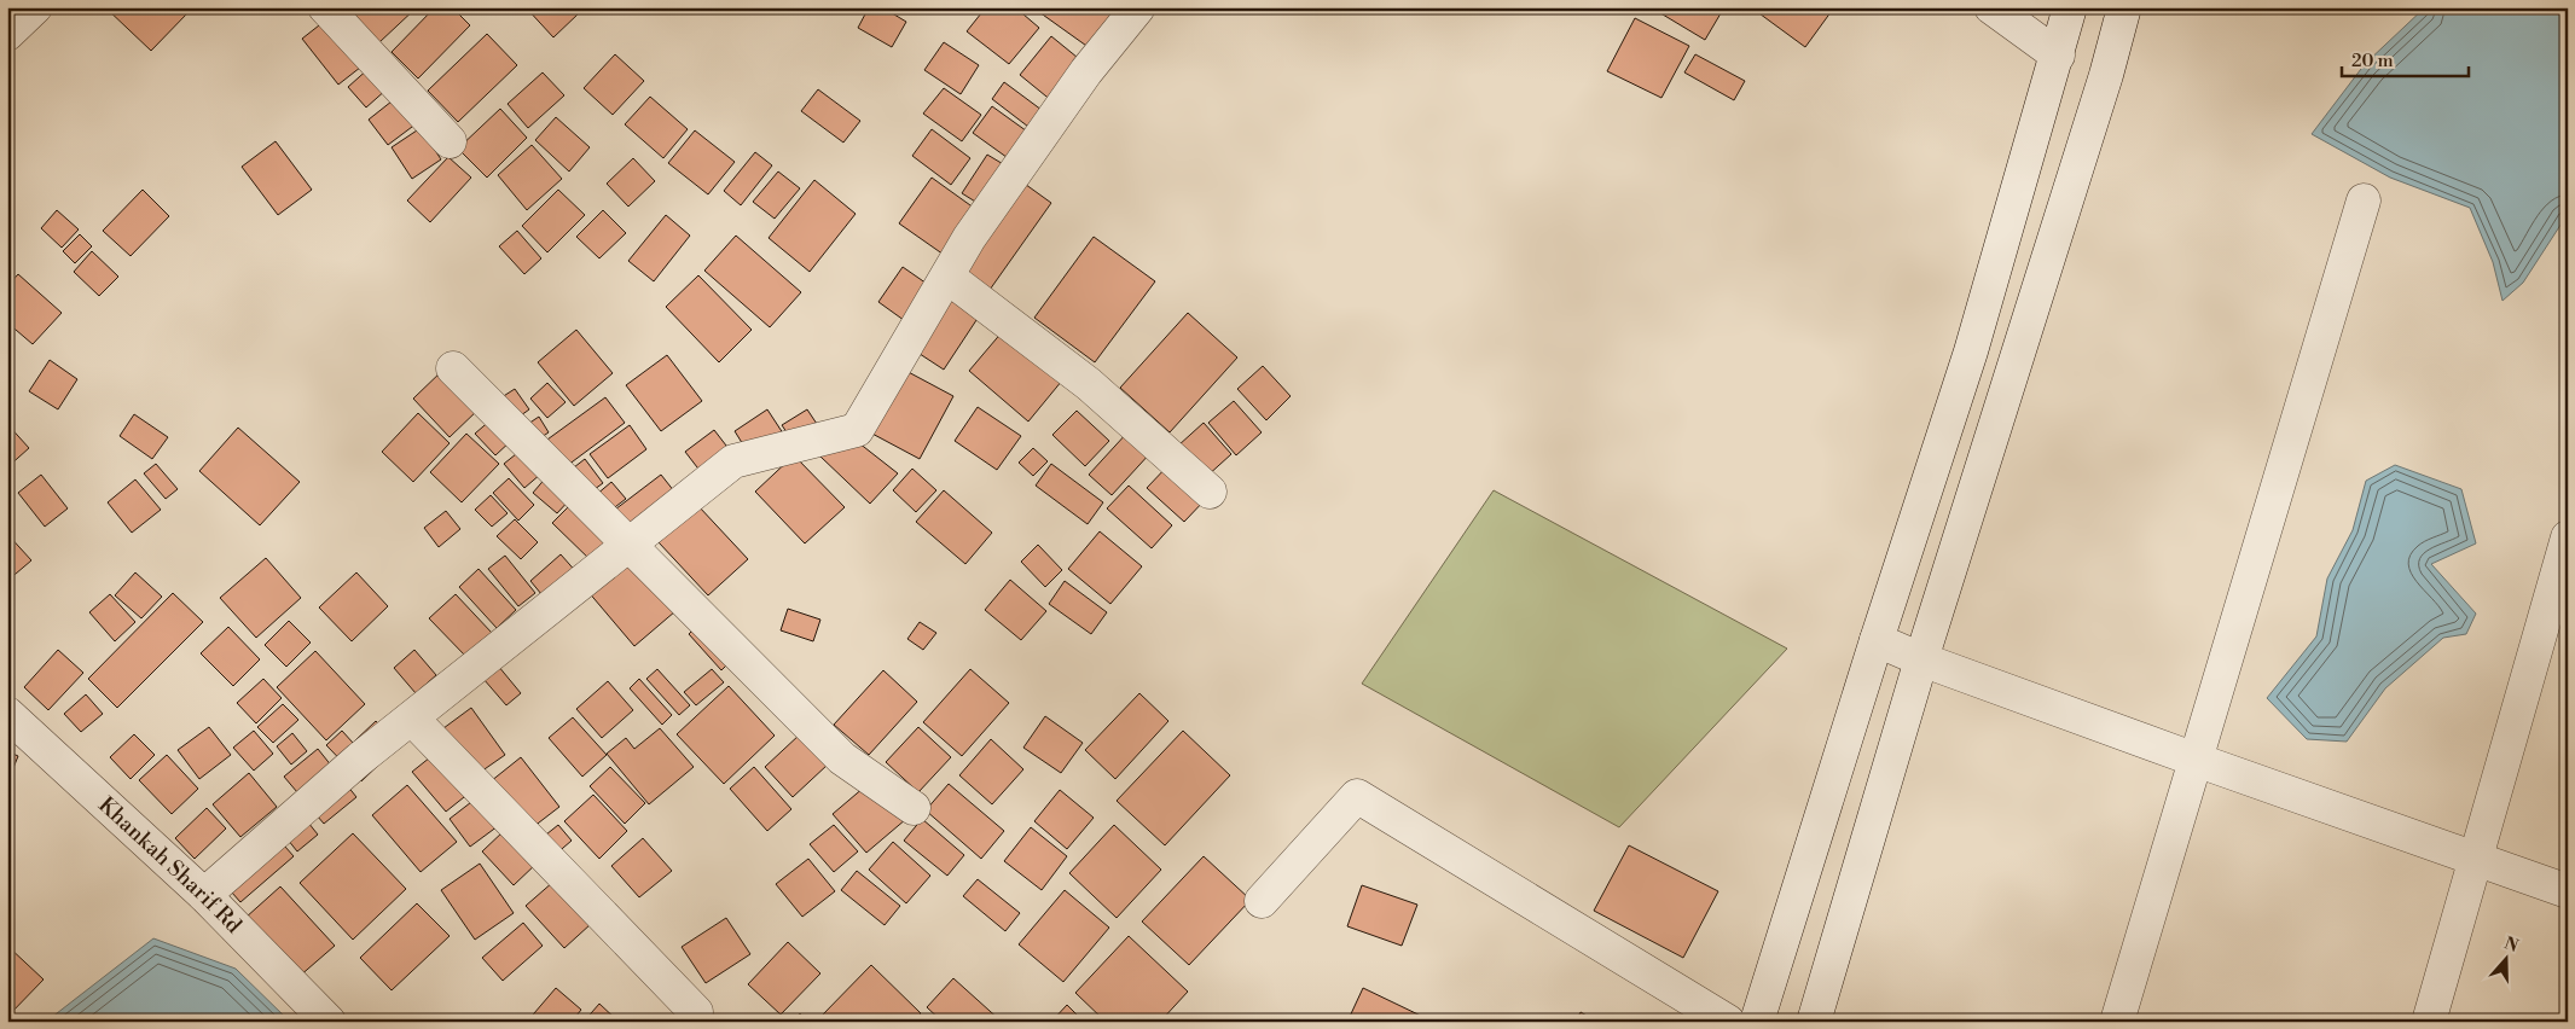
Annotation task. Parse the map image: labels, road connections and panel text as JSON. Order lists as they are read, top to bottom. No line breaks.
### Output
{"streets":{"street":["Khankah Sharif Rd"]},"scale_bar":"20 m","north":"top"}
